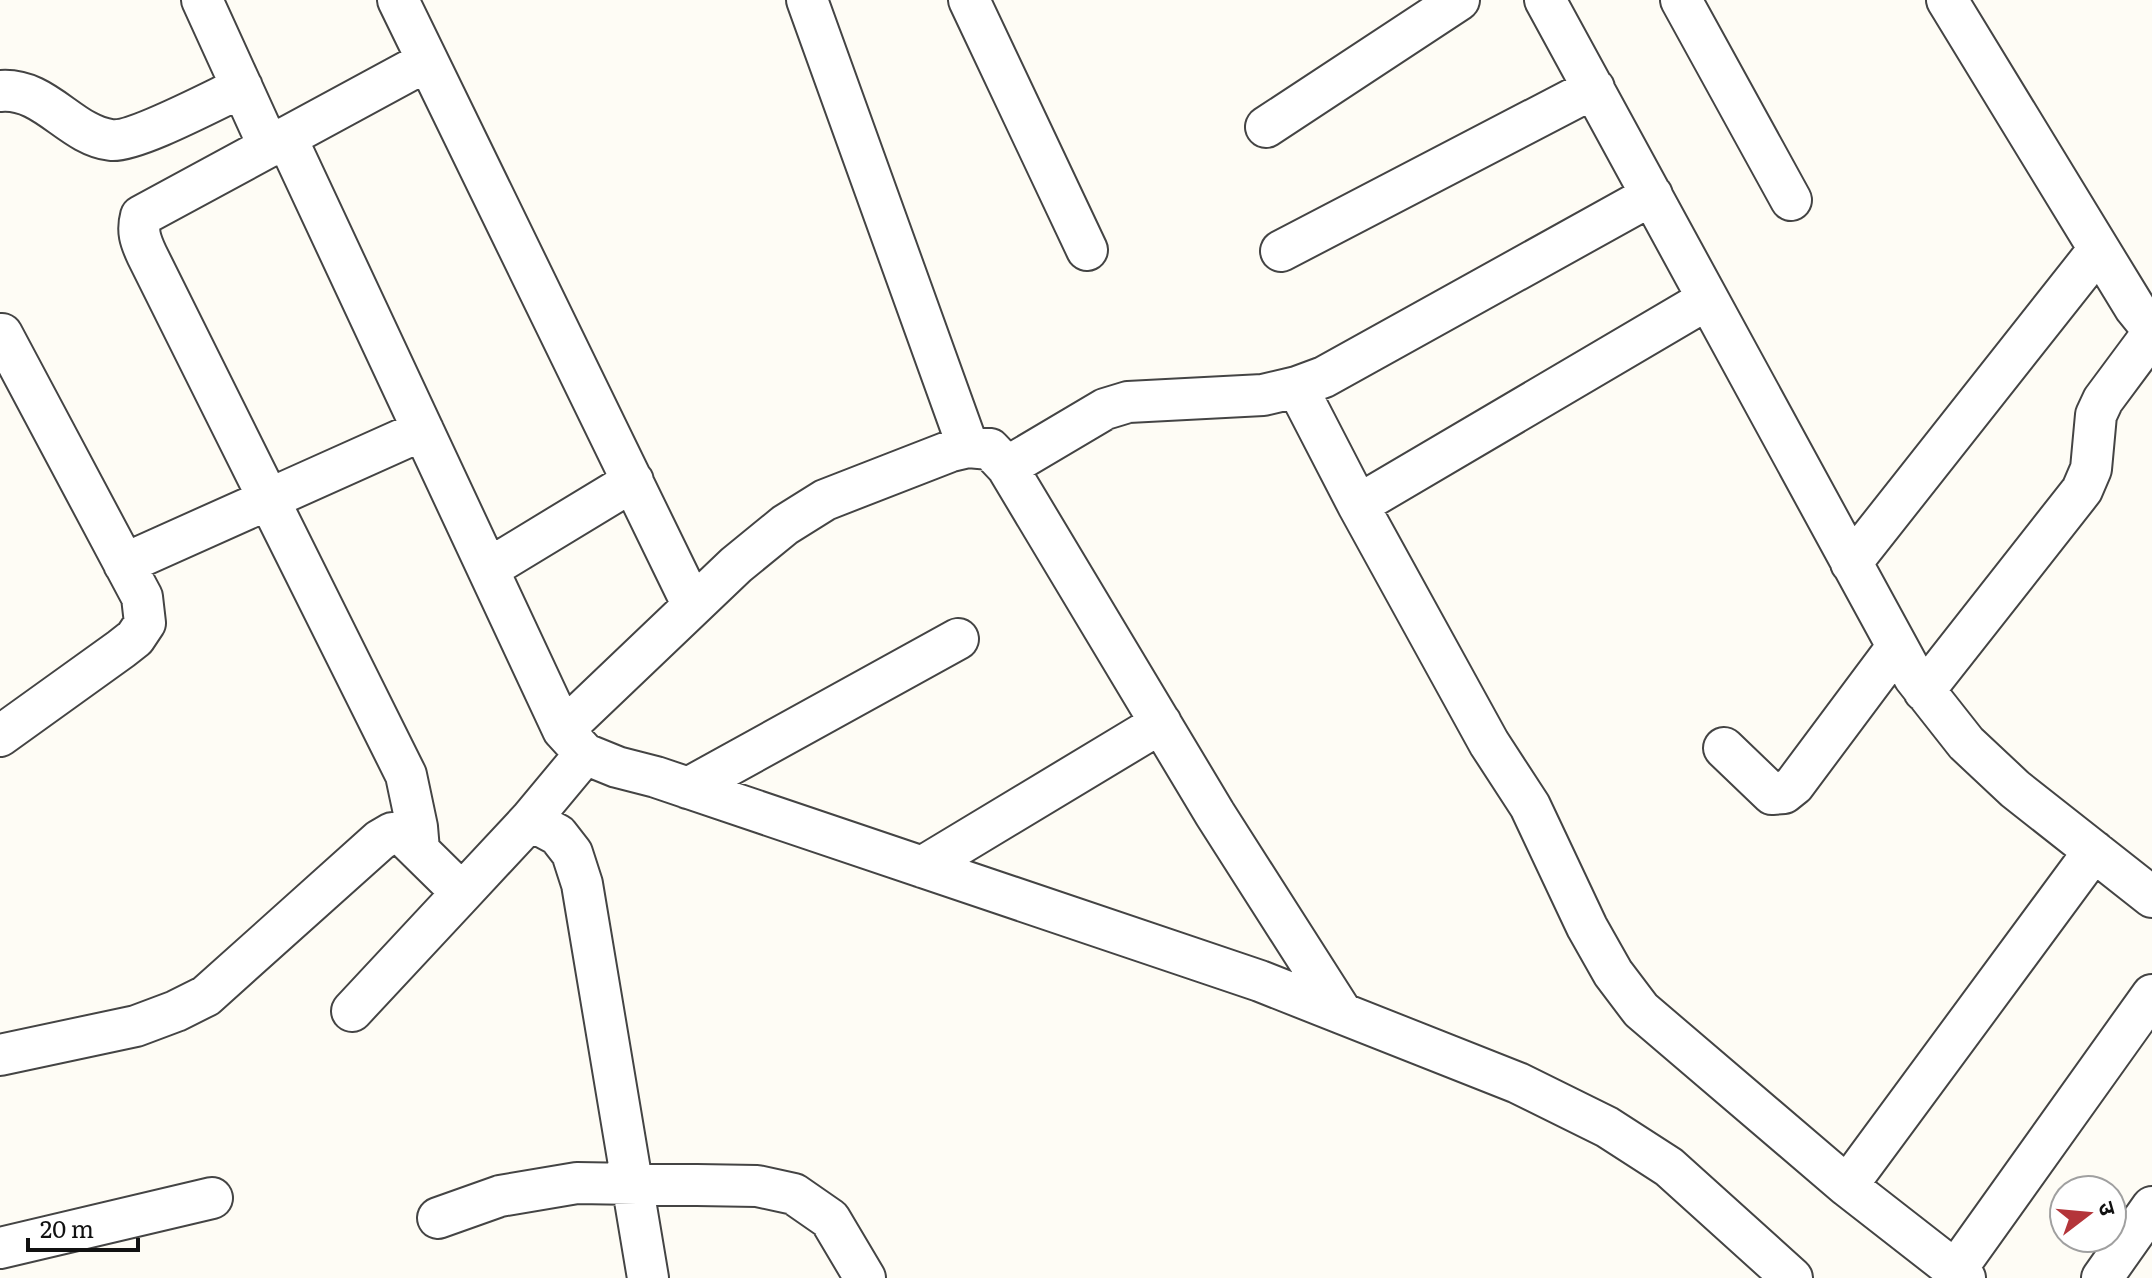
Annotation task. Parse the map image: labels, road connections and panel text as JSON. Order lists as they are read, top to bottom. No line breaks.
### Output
{"scale_bar":"20 m","north":"right"}
